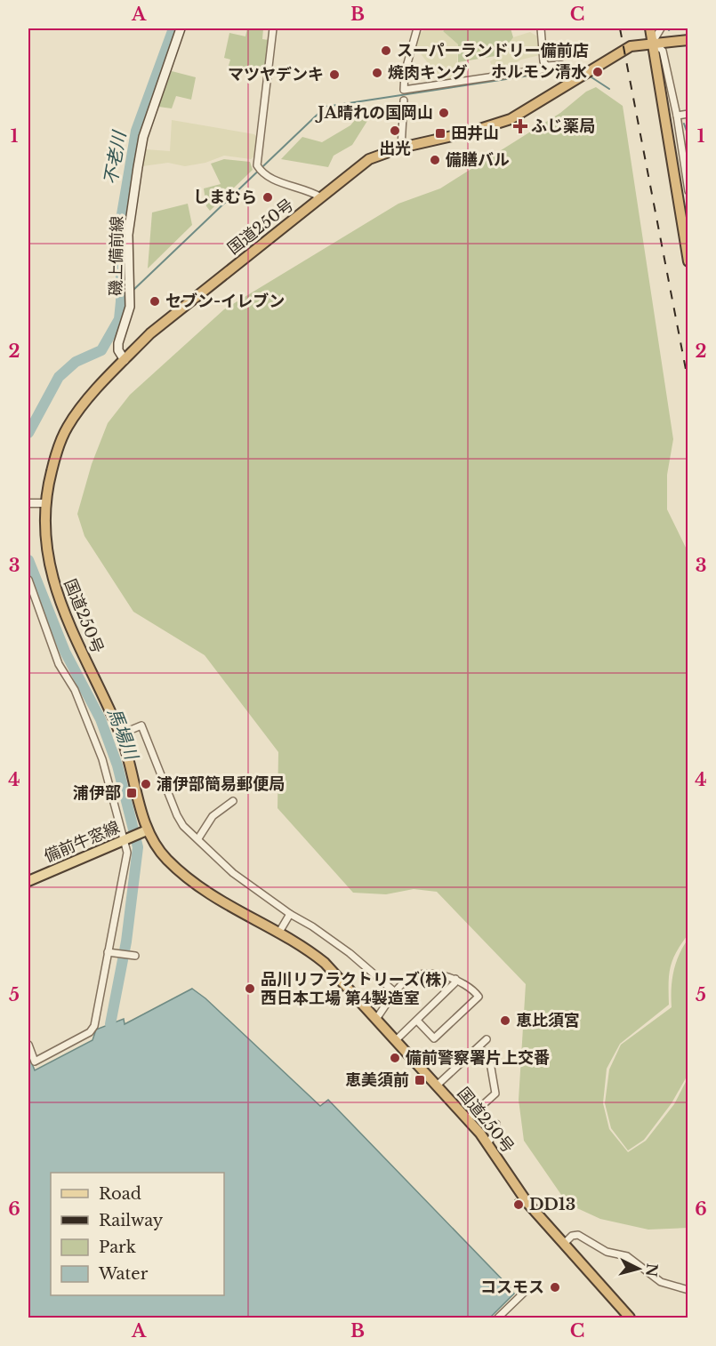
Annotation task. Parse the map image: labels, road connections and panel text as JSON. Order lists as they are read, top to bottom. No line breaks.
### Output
{"streets":{"highway":["国道250号"],"main road":["磯上備前線","備前牛窓線"]},"crossings":[["国道250号","磯上備前線"],["国道250号","備前牛窓線"]],"water":["不老川","馬場川"],"places":{"other":["スーパーランドリー備前店","ホルモン清水","焼肉キング","マツヤデンキ","JA晴れの国岡山","出光","備膳バル","しまむら","セブン-イレブン","浦伊部簡易郵便局","品川リフラクトリーズ(株) 西日本工場 第4製造室","恵比須宮","備前警察署片上交番","DD13","コスモス"],"health":["ふじ薬局"],"transit":["田井山","浦伊部","恵美須前"]},"legend":["Road","Railway","Park","Water"],"north":"right","grid":{"columns":["A","B","C"],"rows":["1","2","3","4","5","6"]}}
